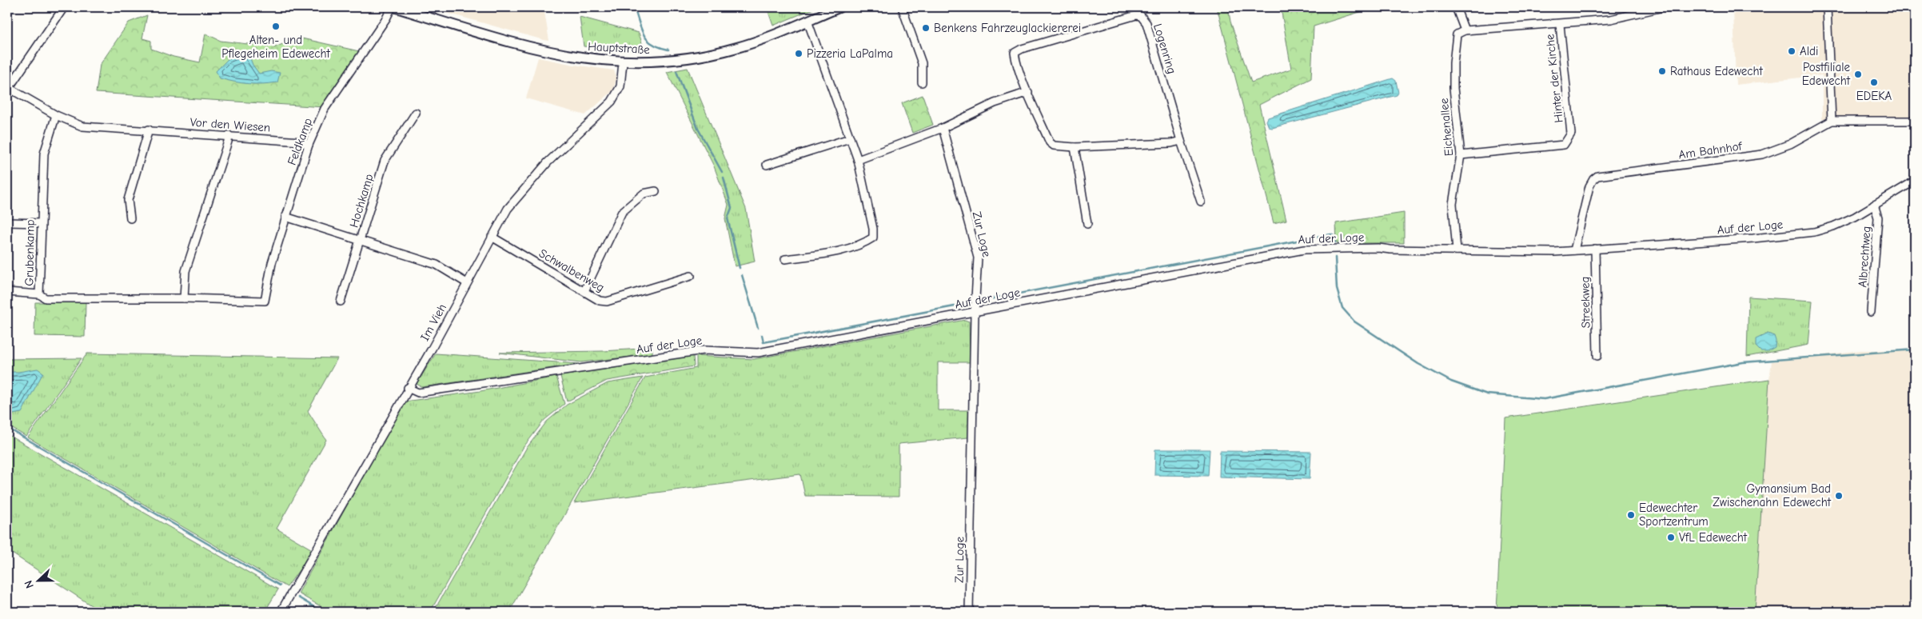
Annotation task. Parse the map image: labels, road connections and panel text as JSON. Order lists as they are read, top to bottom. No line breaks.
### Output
{"streets":{"main road":["Hauptstraße"],"street":["Logenring","Hinter der Kirche","Vor den Wiesen","Eichenallee","Feldkamp","Am Bahnhof","Hochkamp","Auf der Loge","Zur Loge","Grubenkamp","Albrechtweg","Schwalbenweg","Streekweg","Im Vieh"]},"crossings":[["Hauptstraße","Feldkamp"],["Hauptstraße","Im Vieh"],["Hinter der Kirche","Eichenallee"],["Vor den Wiesen","Feldkamp"],["Vor den Wiesen","Grubenkamp"],["Eichenallee","Auf der Loge"],["Feldkamp","Grubenkamp"],["Am Bahnhof","Auf der Loge"],["Auf der Loge","Zur Loge"],["Auf der Loge","Albrechtweg"],["Auf der Loge","Streekweg"],["Auf der Loge","Im Vieh"],["Schwalbenweg","Im Vieh"]],"places":["Alten- und Pflegeheim Edewecht","Benkens Fahrzeuglackiererei","Aldi","Pizzeria LaPalma","Rathaus Edewecht","Postfiliale Edewecht","EDEKA","Gymansium Bad Zwischenahn Edewecht","Edewechter Sportzentrum","VfL Edewecht"],"north":"left"}
